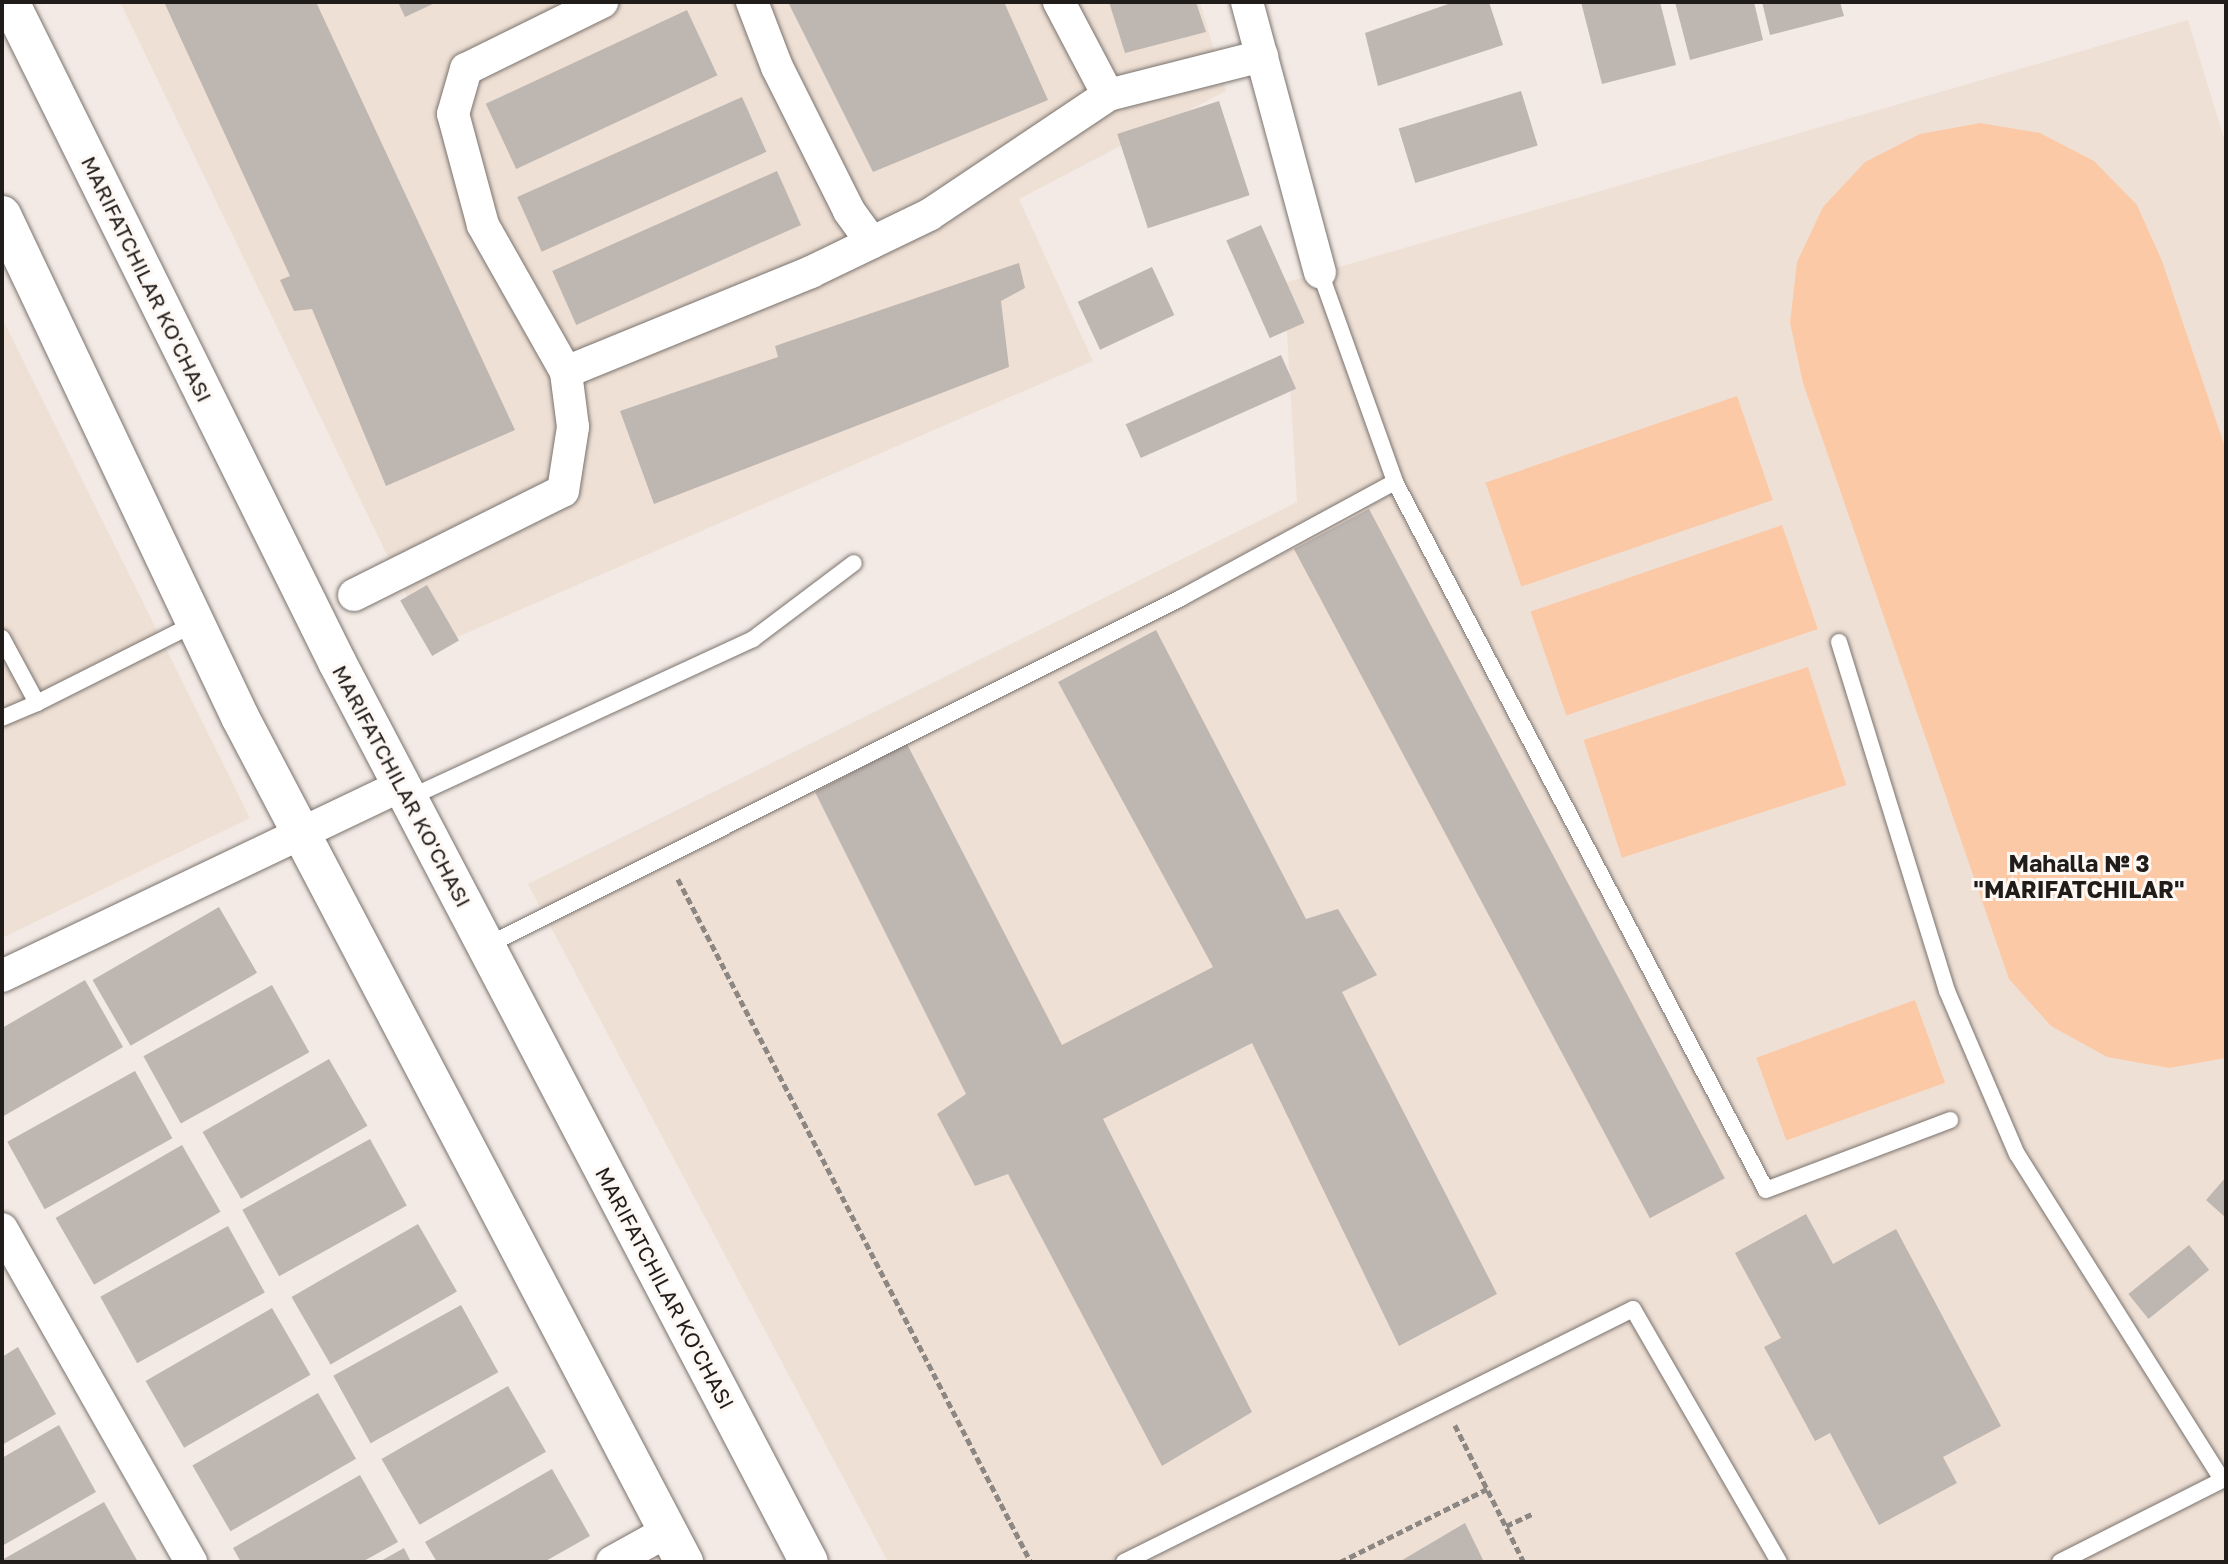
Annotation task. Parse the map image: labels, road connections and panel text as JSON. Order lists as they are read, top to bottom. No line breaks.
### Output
{"streets":{"street":["MARIFATCHILAR KO'CHASI"]},"districts":["Mahalla № 3 \"MARIFATCHILAR\""]}
